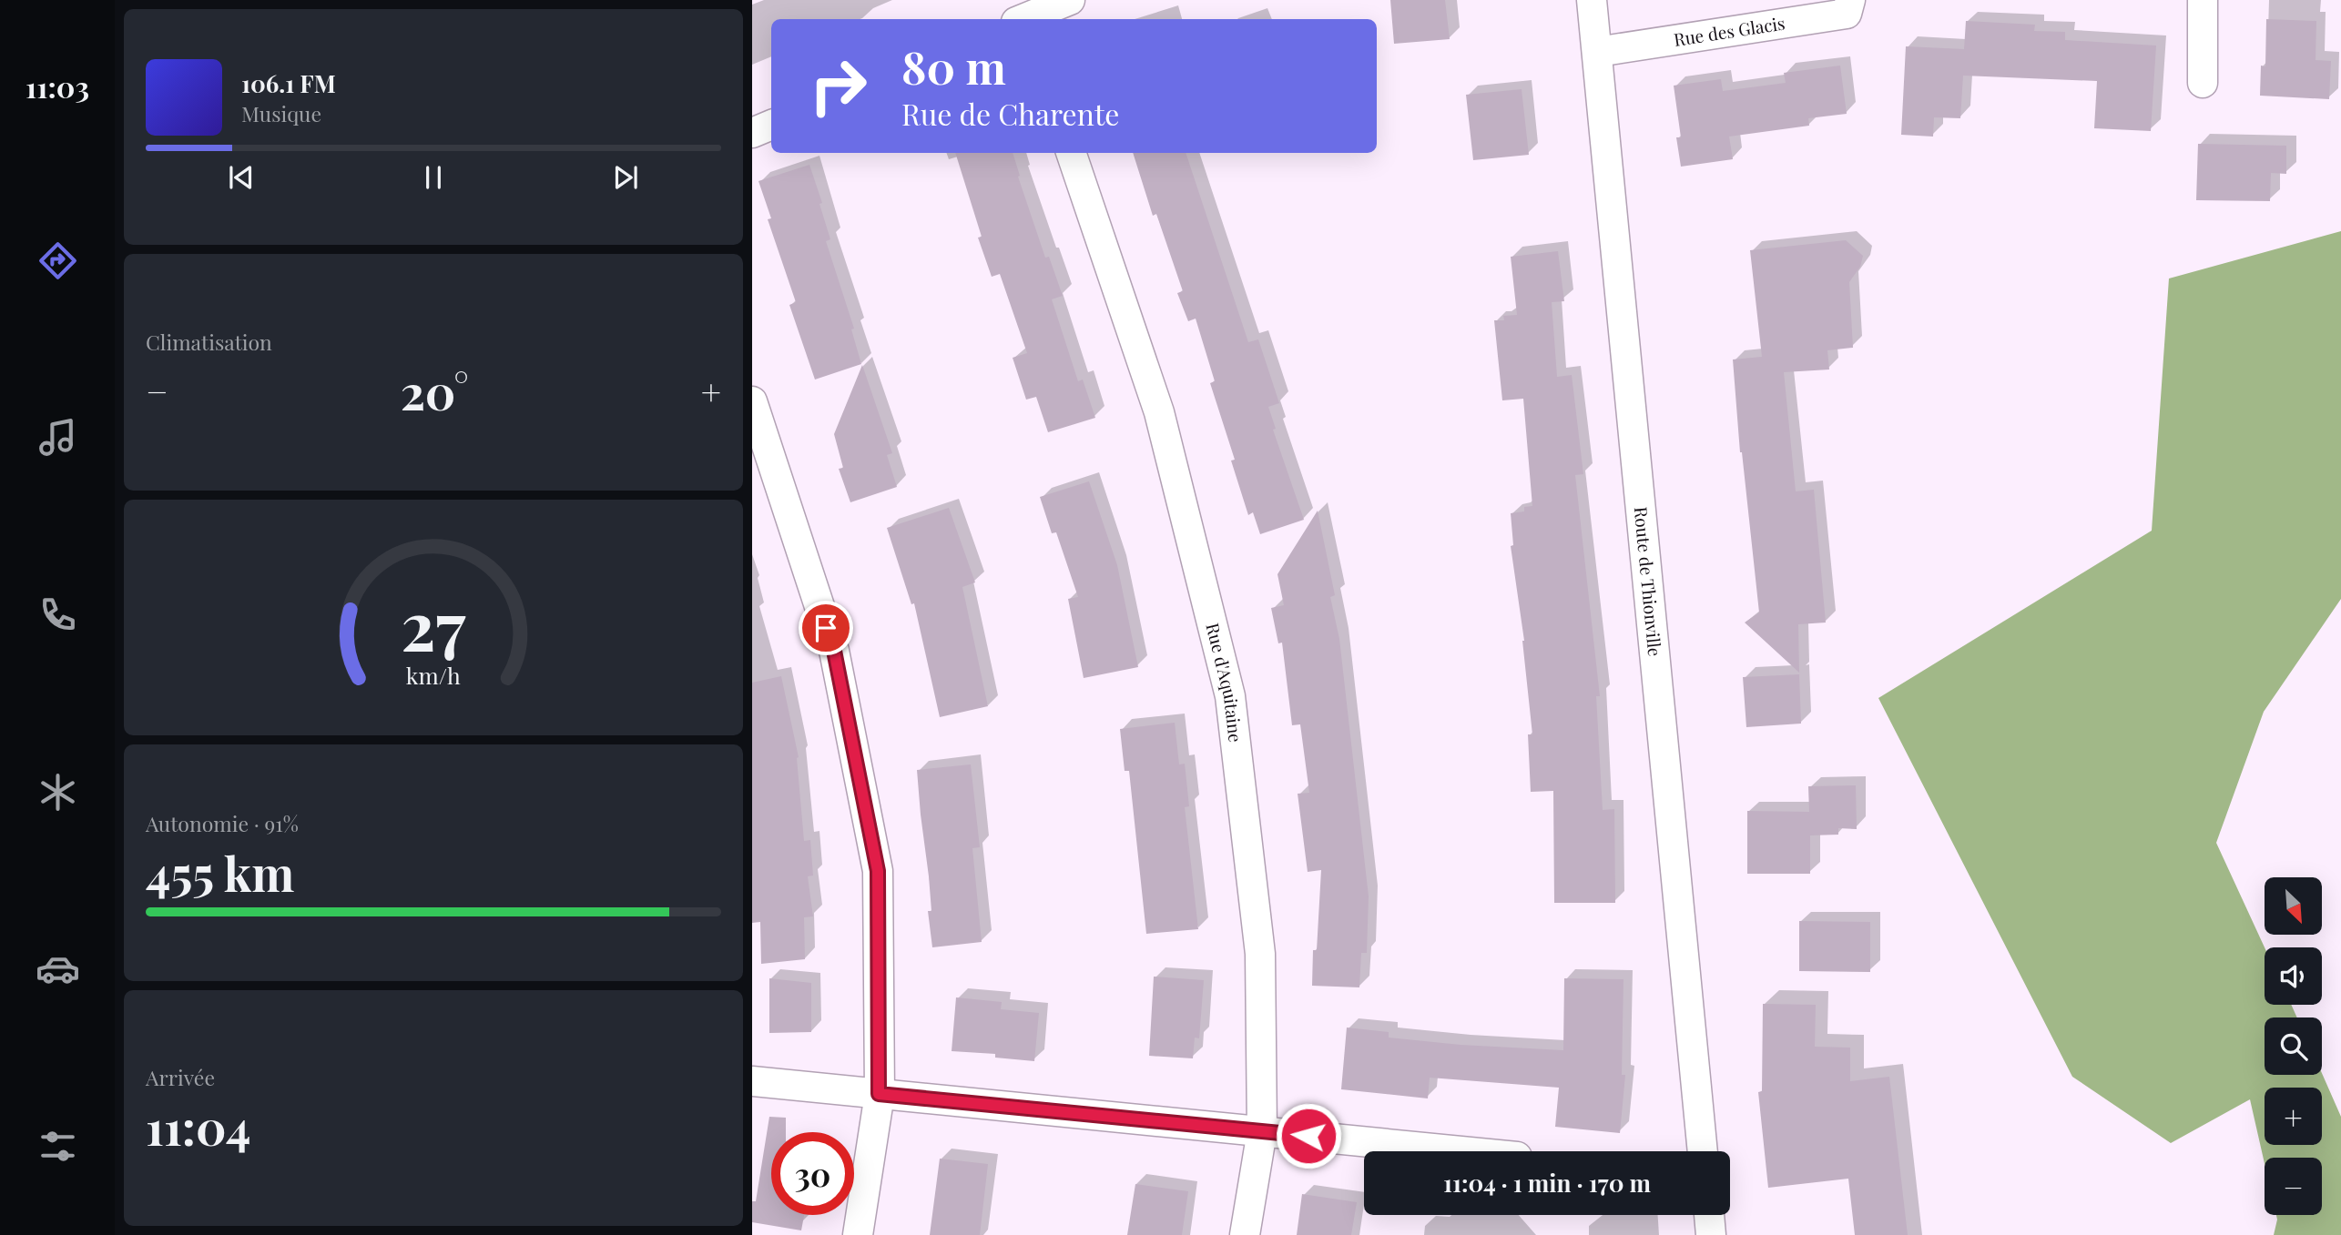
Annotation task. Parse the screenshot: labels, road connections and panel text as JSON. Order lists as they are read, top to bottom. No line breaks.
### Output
{"streets":{"street":["Rue des Glacis","Route de Thionville","Rue d'Aquitaine"]},"crossings":[["Rue des Glacis","Route de Thionville"]],"north":"bottom right","page":{"tabs":"11:03","turn":["80 m","Rue de Charente"],"song":["106.1 FM","Musique"],"tile":["Climatisation",["Autonomie · 91%","455 km"],["Arrivée","11:04"]],"heat":["−","20°","+"],"map_buttons":["+","−"],"limit":"30","trip":"11:04 · 1 min · 170 m","gauge":["27","km/h"]}}
